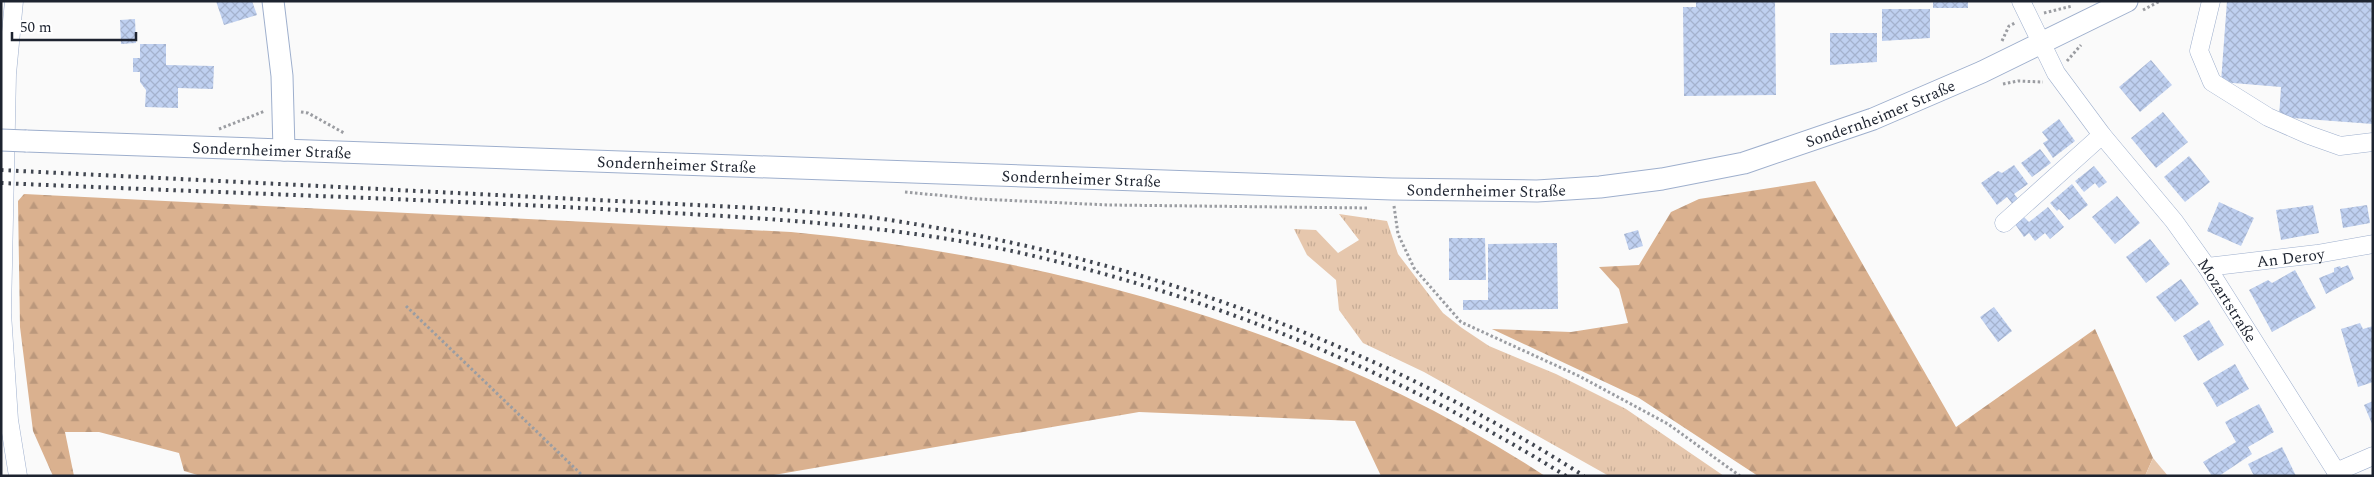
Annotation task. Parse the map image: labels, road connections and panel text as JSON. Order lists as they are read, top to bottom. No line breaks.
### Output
{"streets":{"main road":["Sondernheimer Straße"],"street":["An Deroy","Mozartstraße"]},"crossings":[["Sondernheimer Straße","Mozartstraße"],["An Deroy","Mozartstraße"]],"scale_bar":"50 m"}
